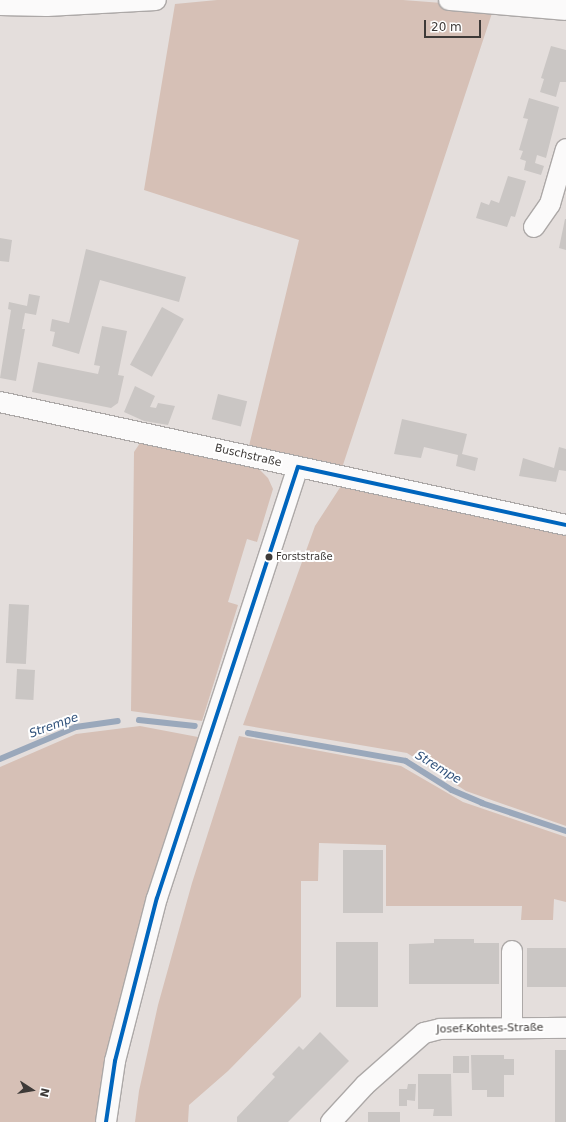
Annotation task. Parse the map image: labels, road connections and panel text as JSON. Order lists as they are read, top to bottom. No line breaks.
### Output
{"streets":{"street":["Buschstraße","Josef-Kohtes-Straße"]},"water":["Strempe"],"places":["Forststraße"],"scale_bar":"20 m","north":"right"}
